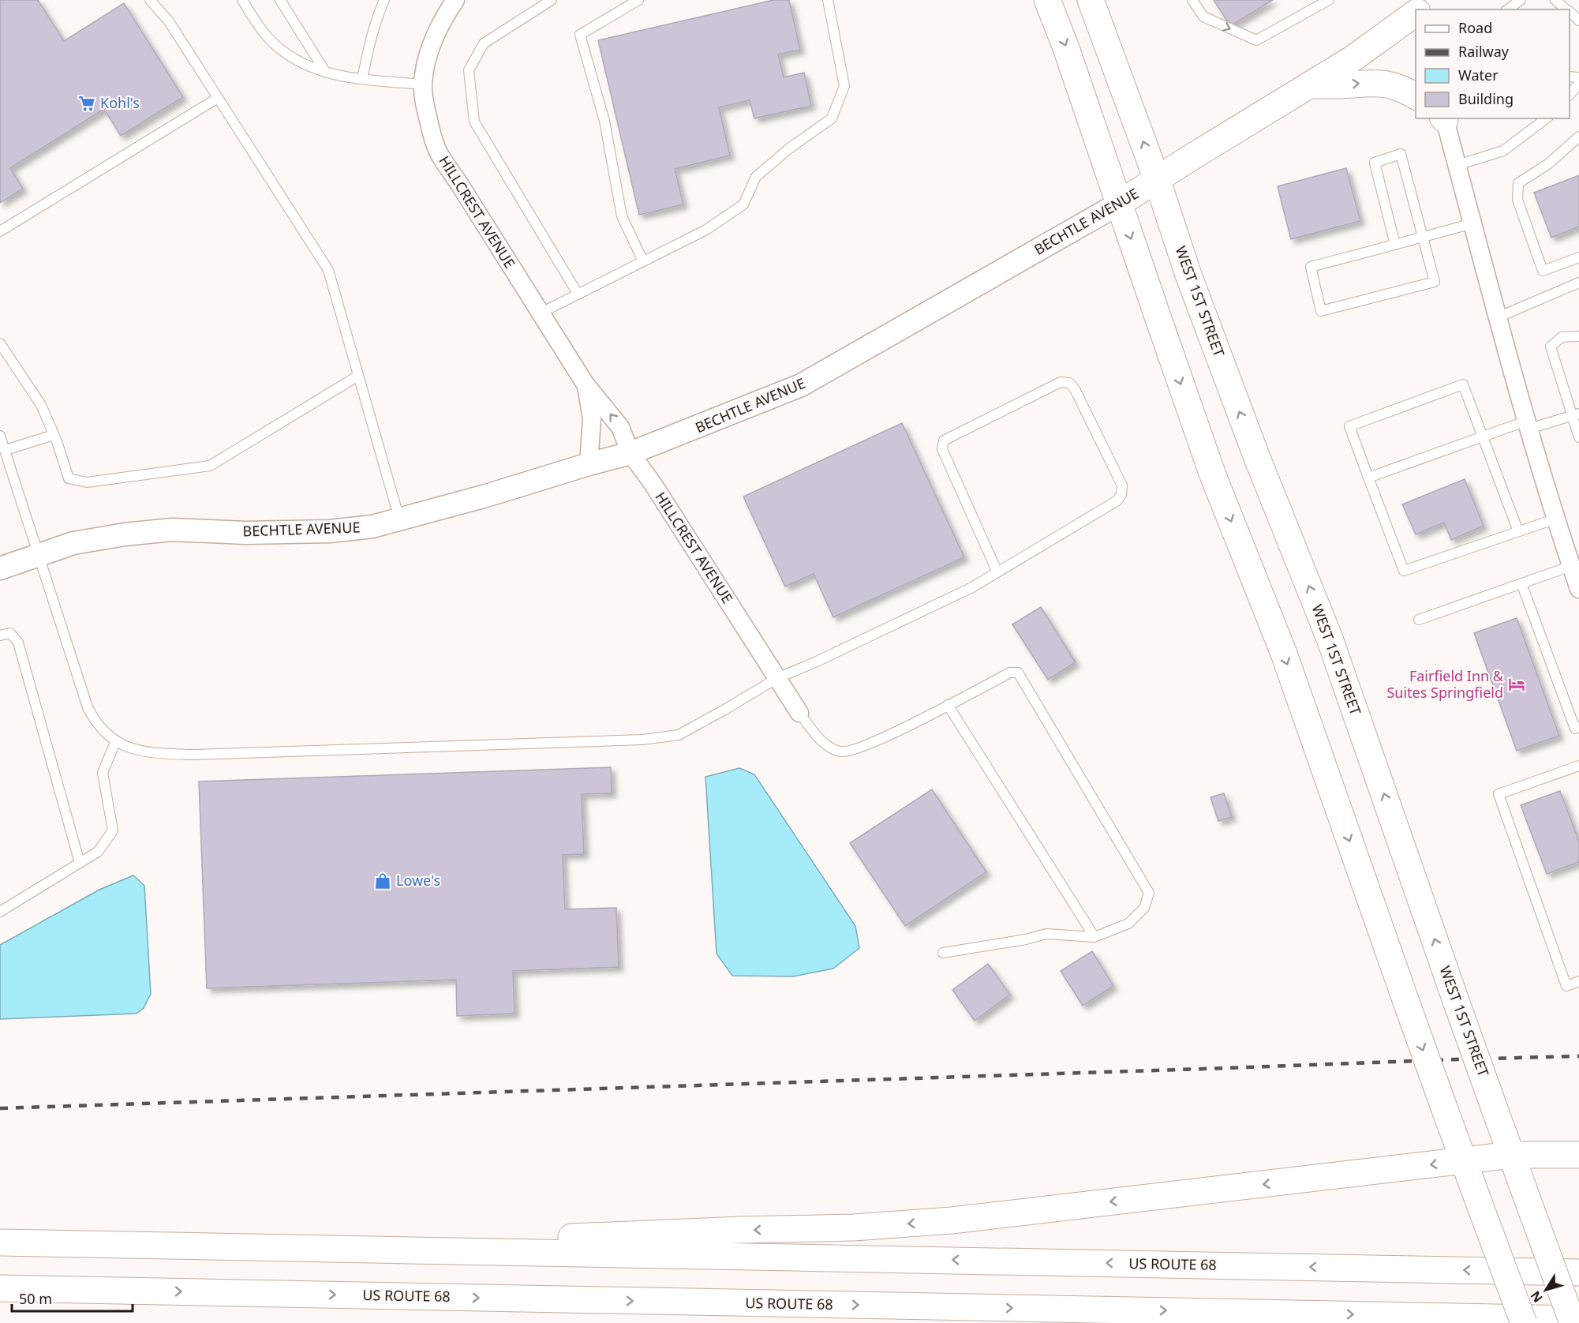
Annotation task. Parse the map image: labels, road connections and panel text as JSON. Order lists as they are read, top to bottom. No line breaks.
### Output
{"streets":{"main road":["BECHTLE AVENUE","WEST 1ST STREET","US ROUTE 68"],"street":["HILLCREST AVENUE"]},"crossings":[["HILLCREST AVENUE","BECHTLE AVENUE"],["BECHTLE AVENUE","WEST 1ST STREET"]],"places":{"supermarket":["Kohl's"],"hotel":["Fairfield Inn & Suites Springfield"],"shop":["Lowe's"]},"legend":["Road","Railway","Water","Building"],"scale_bar":"50 m","north":"bottom left"}
